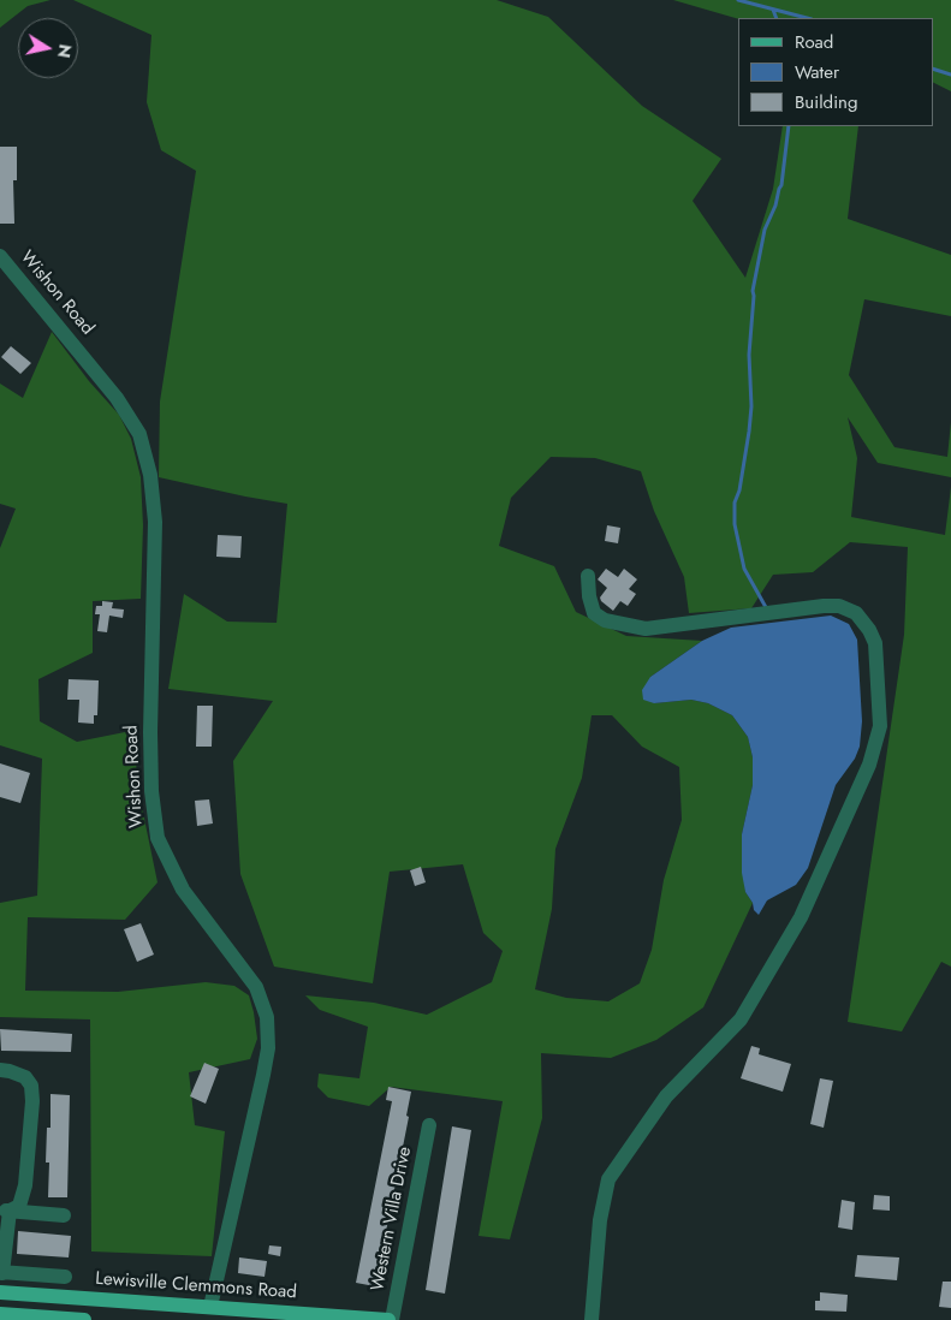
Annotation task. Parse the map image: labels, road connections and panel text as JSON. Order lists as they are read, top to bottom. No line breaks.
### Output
{"streets":{"main road":["Lewisville Clemmons Road"],"street":["Wishon Road","Western Villa Drive"]},"crossings":[["Wishon Road","Lewisville Clemmons Road"],["Western Villa Drive","Lewisville Clemmons Road"]],"legend":["Road","Water","Building"],"north":"right"}
